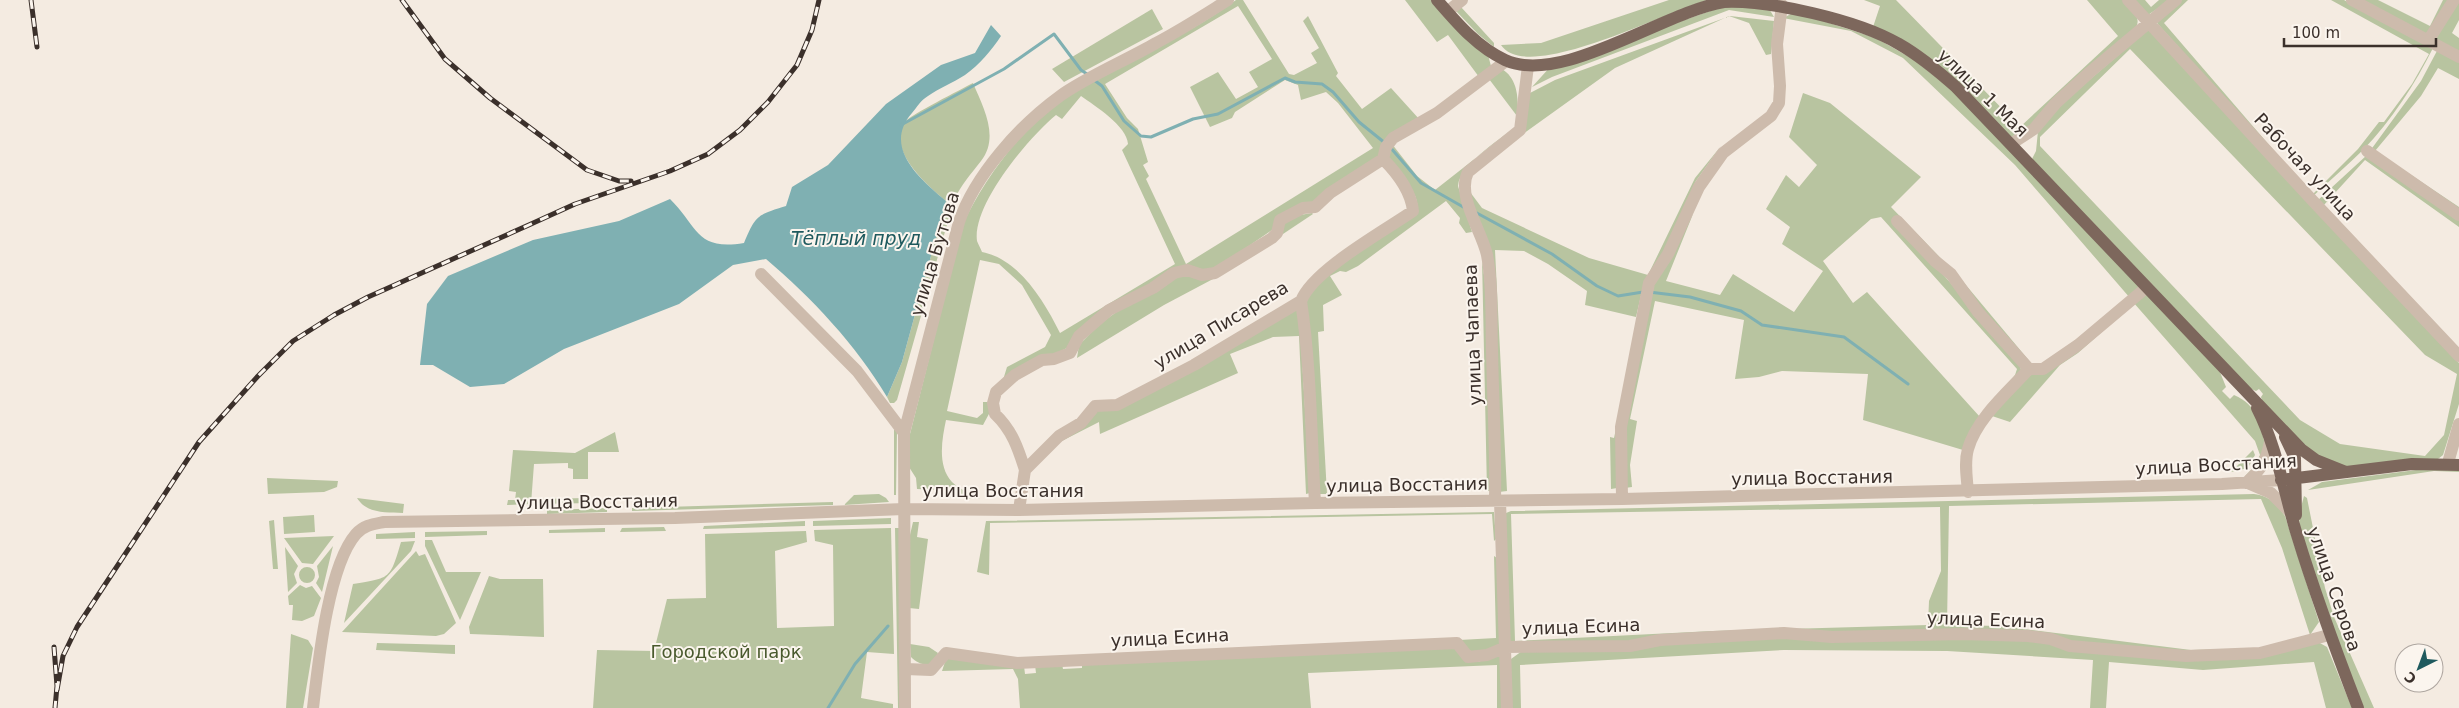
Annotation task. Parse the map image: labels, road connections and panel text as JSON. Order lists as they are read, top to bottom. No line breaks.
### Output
{"streets":{"main road":["улица 1 Мая","улица Восстания","улица Серова"],"street":["Рабочая улица","улица Бутова","улица Писарева","улица Чапаева","улица Есина"]},"crossings":[["улица 1 Мая","улица Чапаева"],["улица 1 Мая","улица Восстания"],["улица 1 Мая","улица Серова"],["улица Бутова","улица Восстания"],["улица Бутова","улица Есина"],["улица Чапаева","улица Восстания"],["улица Чапаева","улица Есина"],["улица Восстания","улица Серова"],["улица Серова","улица Есина"]],"water":["Тёплый пруд"],"parks":["Городской парк"],"scale_bar":"100 m","north":"bottom left"}
